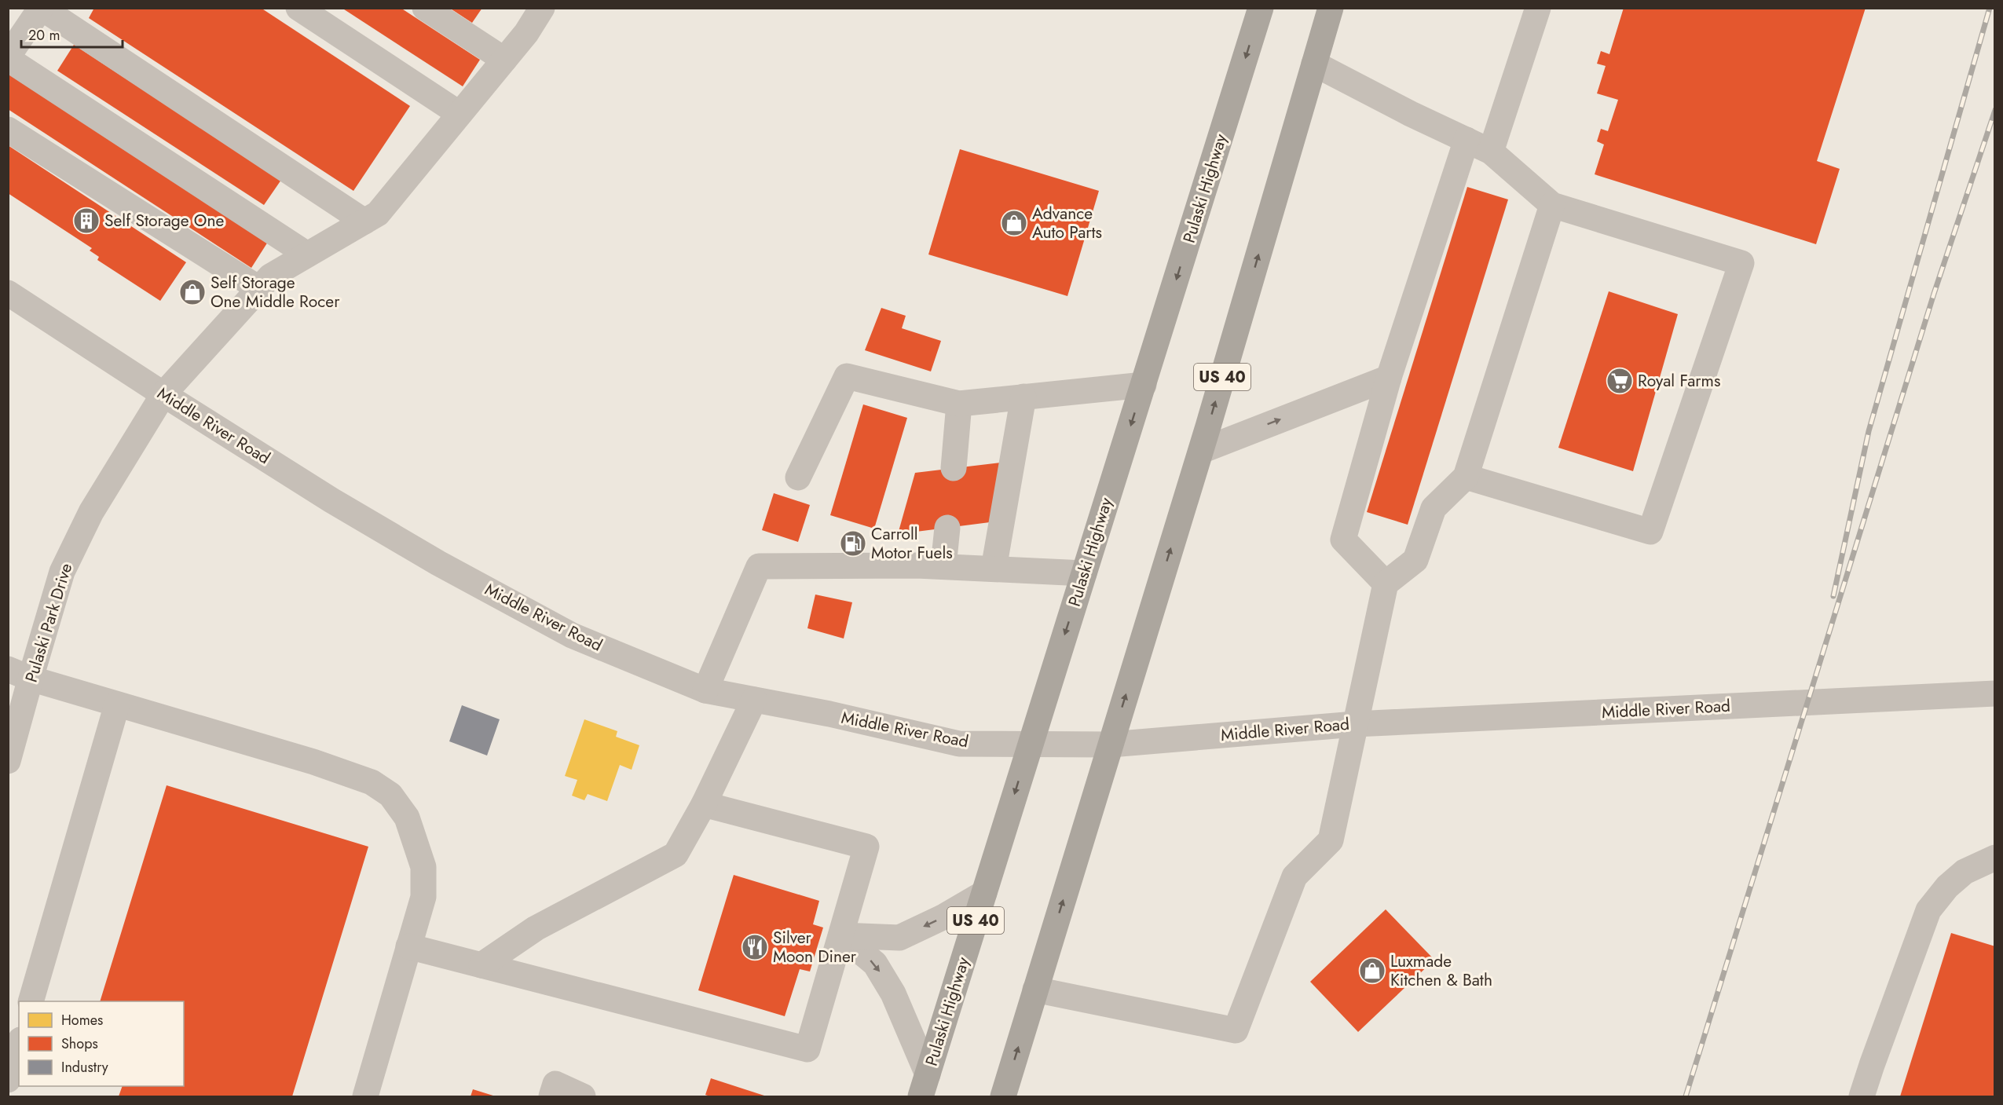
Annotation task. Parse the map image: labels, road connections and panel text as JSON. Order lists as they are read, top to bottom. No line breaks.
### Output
{"streets":{"highway":["Pulaski Highway","US 40"],"street":["Middle River Road","Pulaski Park Drive"]},"crossings":[["Pulaski Highway","Middle River Road"],["US 40","Middle River Road"],["Middle River Road","Pulaski Park Drive"]],"places":{"building":["Self Storage One"],"shop":["Advance Auto Parts","Self Storage One Middle Rocer","Luxmade Kitchen & Bath"],"supermarket":["Royal Farms"],"fuel station":["Carroll Motor Fuels"],"restaurant":["Silver Moon Diner"]},"legend":["Homes","Shops","Industry"],"scale_bar":"20 m"}
